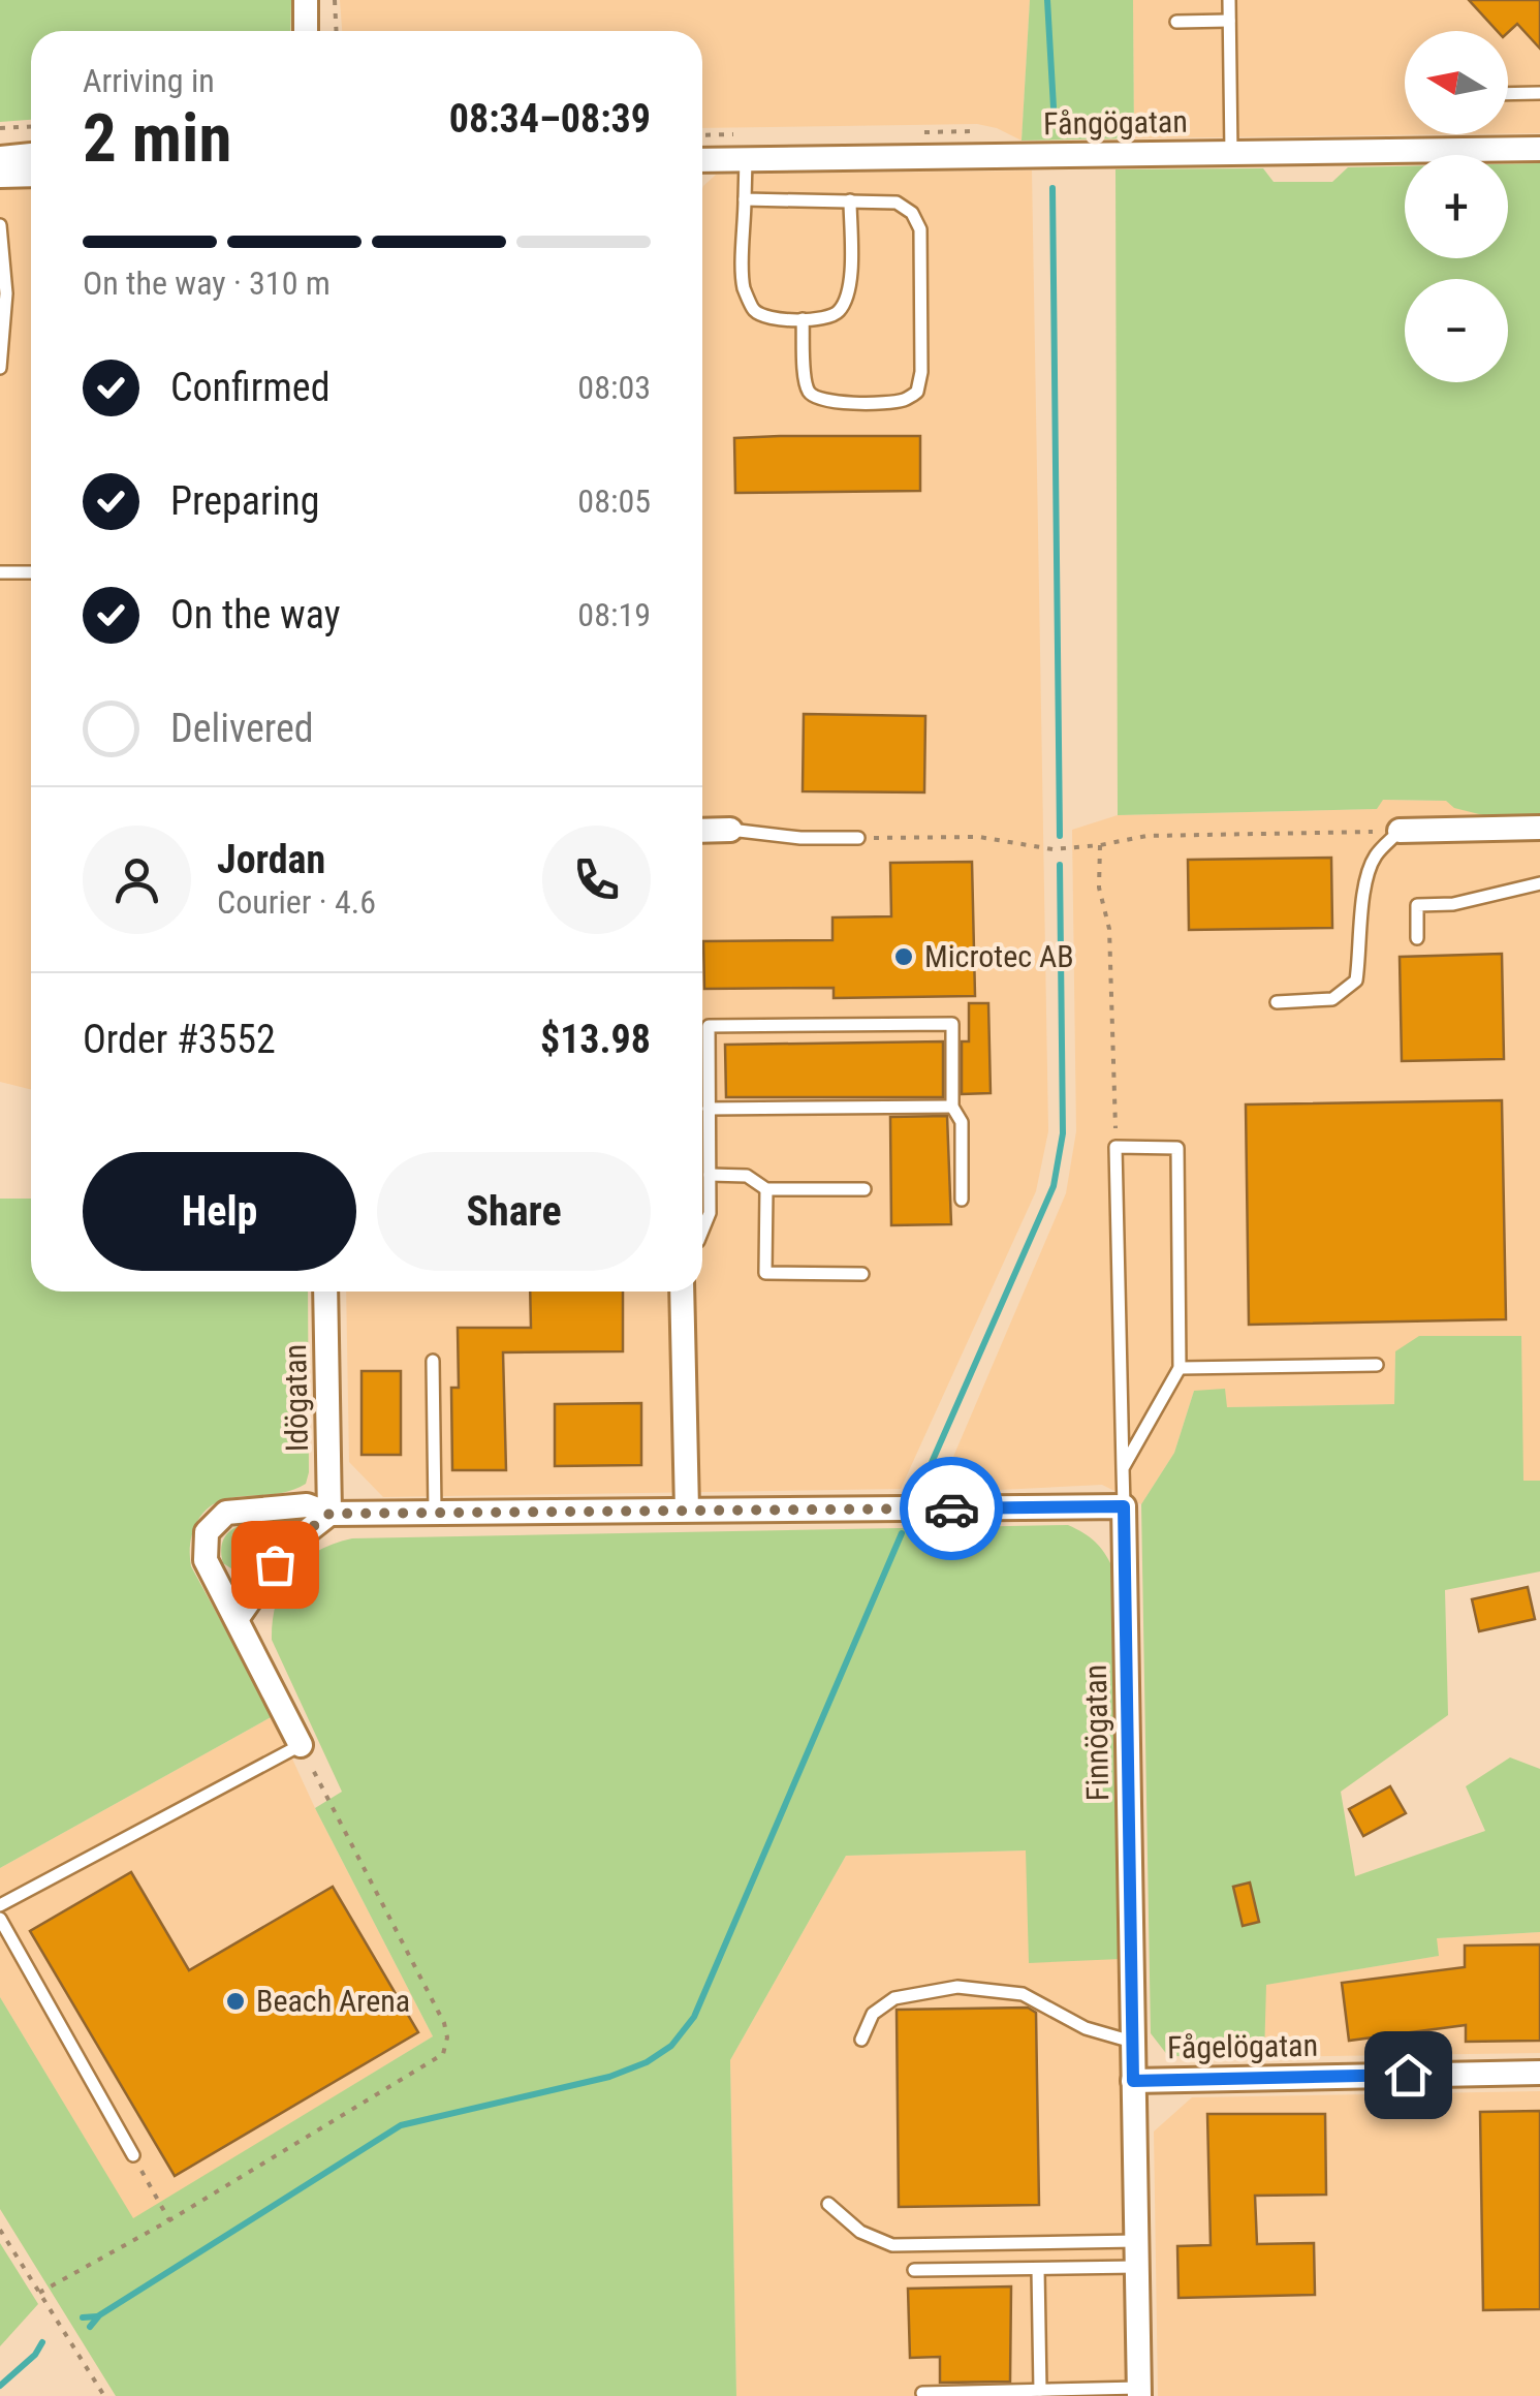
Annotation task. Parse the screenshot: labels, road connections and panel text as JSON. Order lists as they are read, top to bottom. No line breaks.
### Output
{"streets":{"street":["Fångögatan","Idögatan","Finnögatan","Fågelögatan"]},"crossings":[["Finnögatan","Fågelögatan"]],"places":["Microtec AB","Beach Arena"],"north":"left","page":{"map_buttons":["+","−"],"heading":["2 min","Arriving in","08:34–08:39"],"panel":["Jordan","Courier · 4.6","Order #3552","$13.98"],"bar":"On the way · 310 m","list":[["Confirmed","08:03"],["Preparing","08:05"],["On the way","08:19"],"Delivered"],"buttons":["Help","Share"]}}
